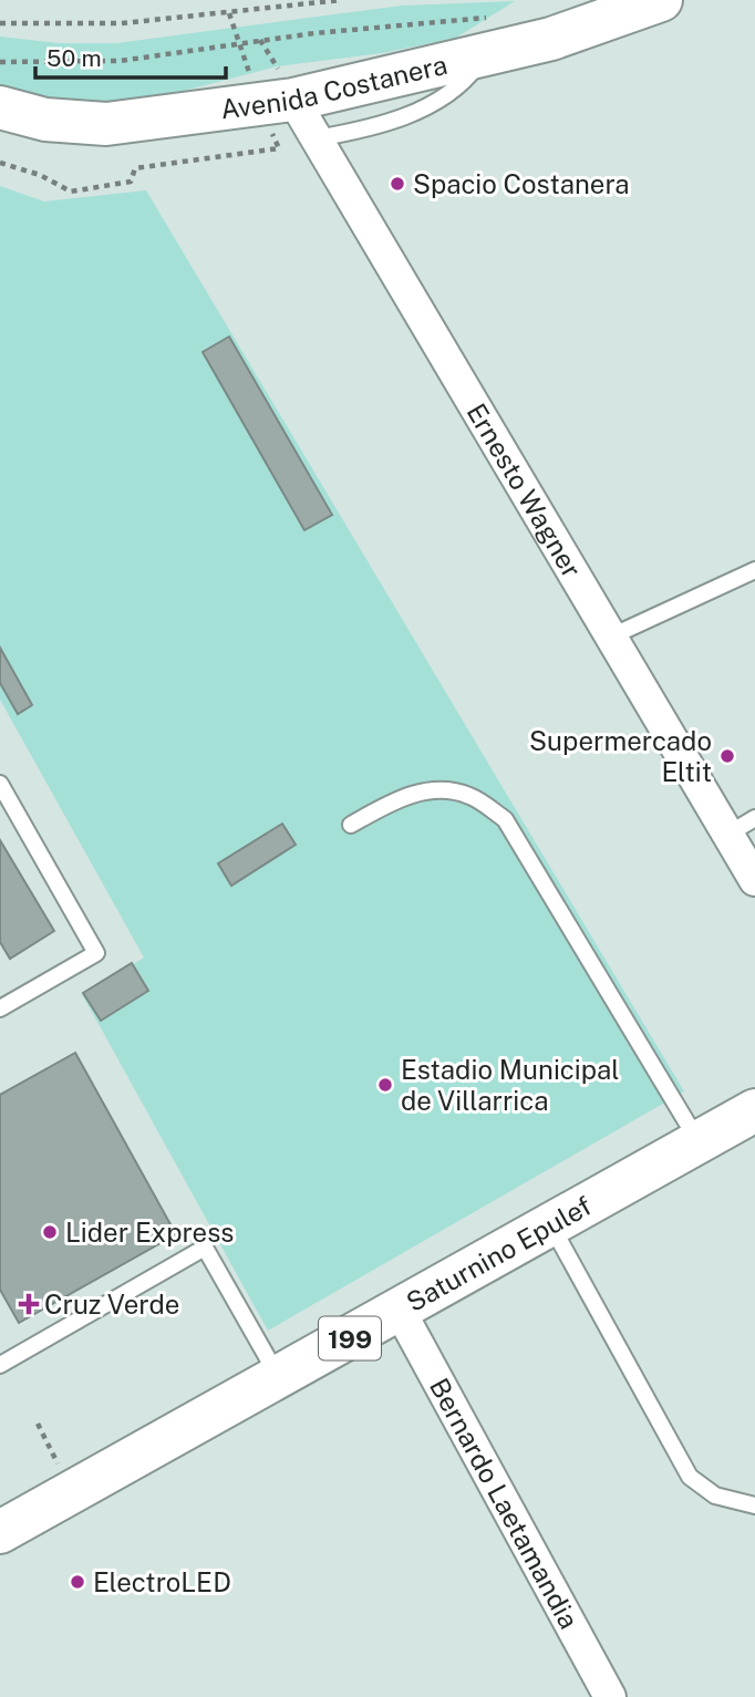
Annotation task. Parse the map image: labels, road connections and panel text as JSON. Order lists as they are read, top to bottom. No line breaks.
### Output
{"streets":{"main road":["Avenida Costanera","Saturnino Epulef","199"],"street":["Ernesto Wagner","Bernardo Laetamandia"]},"crossings":[["Avenida Costanera","Ernesto Wagner"],["Saturnino Epulef","Bernardo Laetamandia"]],"places":{"other":["Spacio Costanera","Supermercado Eltit","Estadio Municipal de Villarrica","Lider Express","ElectroLED"],"health":["Cruz Verde"]},"scale_bar":"50 m"}
